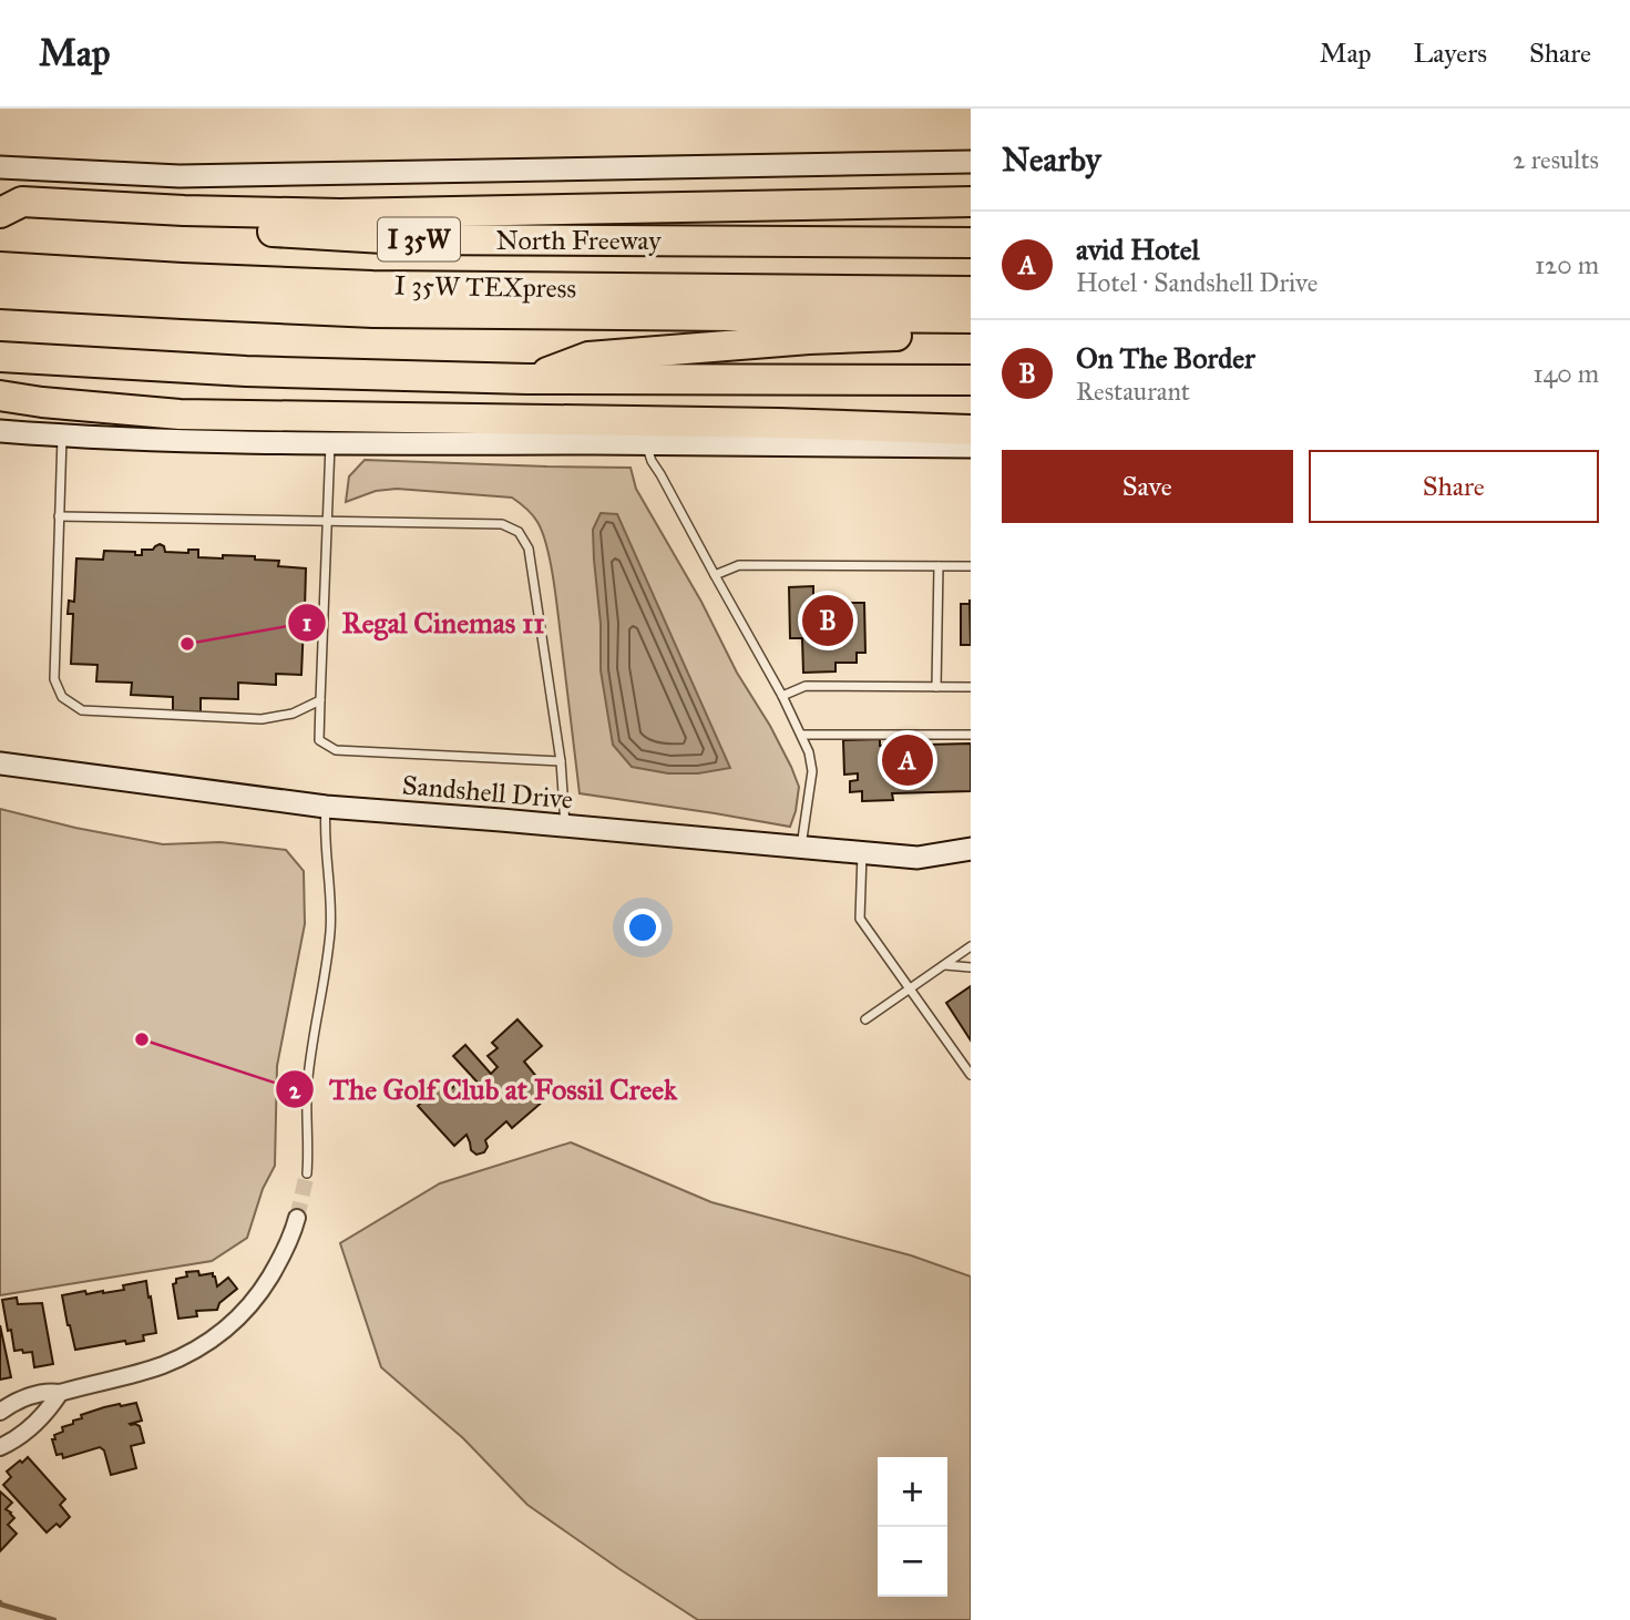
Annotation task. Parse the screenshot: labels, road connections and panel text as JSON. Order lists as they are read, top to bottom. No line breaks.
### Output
{"streets":{"highway":["I 35W","North Freeway","I 35W TEXpress"],"main road":["Sandshell Drive"]},"places":["Regal Cinemas 11","The Golf Club at Fossil Creek"],"page":{"header":"Map","nav":["Map","Layers","Share"],"heading":["Nearby","2 results"],"list":[{"mark":"A","name":"avid Hotel","note":"Hotel · Sandshell Drive","value":"120 m"},{"mark":"B","name":"On The Border","note":"Restaurant","value":"140 m"}],"buttons":["Save","Share"],"pins":["B","A"],"map_buttons":["+","−"]}}
